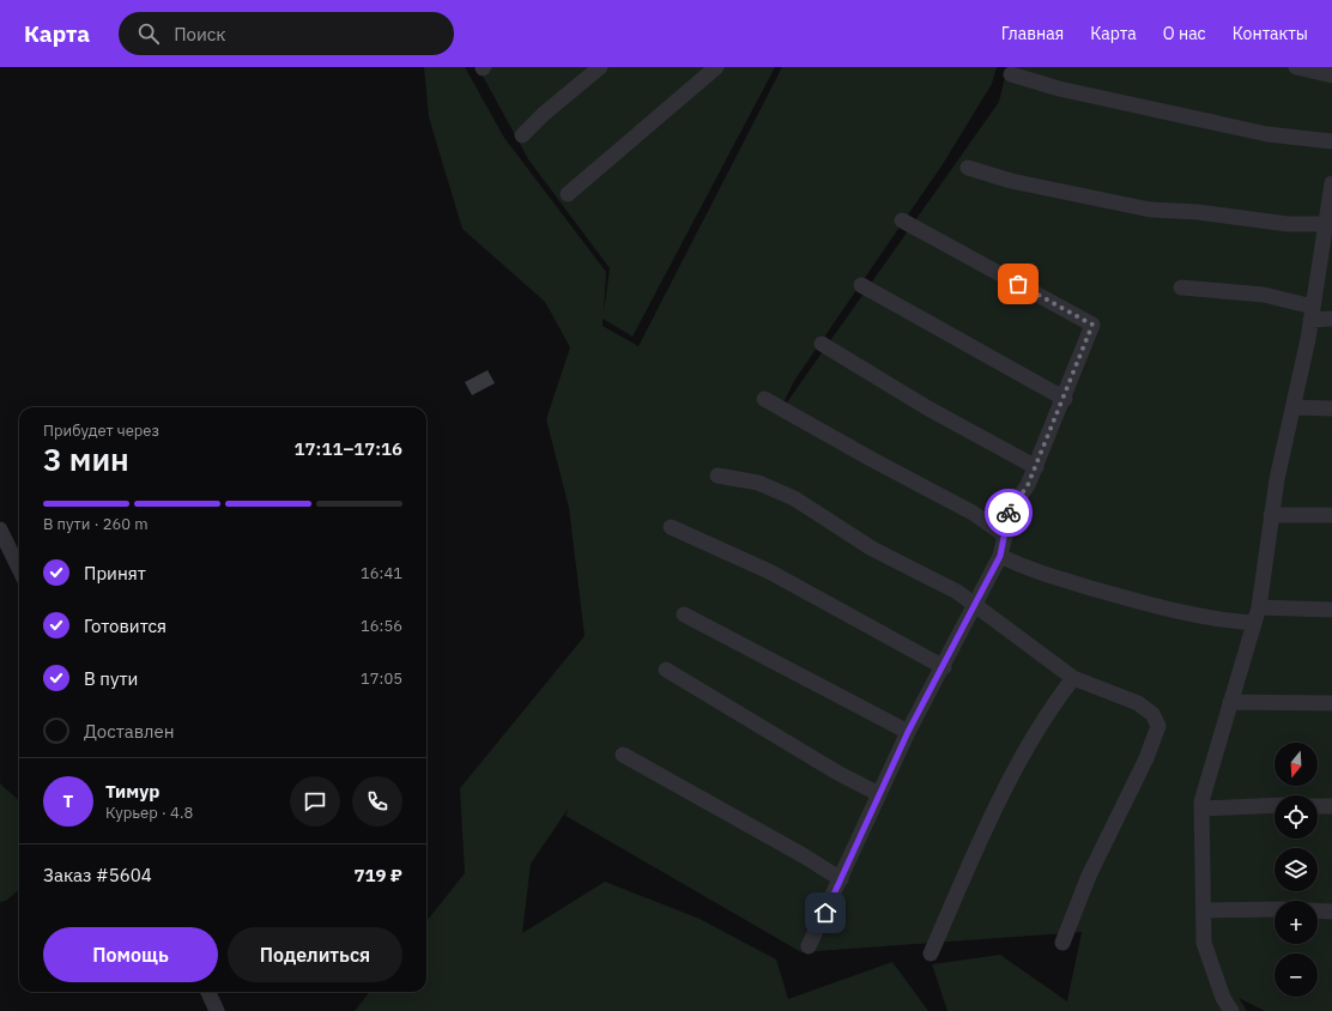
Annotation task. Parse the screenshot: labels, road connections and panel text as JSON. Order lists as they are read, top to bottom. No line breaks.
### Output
{"north":"bottom","page":{"header":"Карта","search":"Поиск","nav":["Главная","Карта","О нас","Контакты"],"heading":["3 мин","Прибудет через","17:11–17:16"],"panel":["Тимур","Курьер · 4.8","Заказ #5604","719 ₽"],"bar":"В пути · 260 m","list":[["Принят","16:41"],["Готовится","16:56"],["В пути","17:05"],"Доставлен"],"map_buttons":["+","−"],"round":"Т","buttons":["Помощь","Поделиться"]}}
